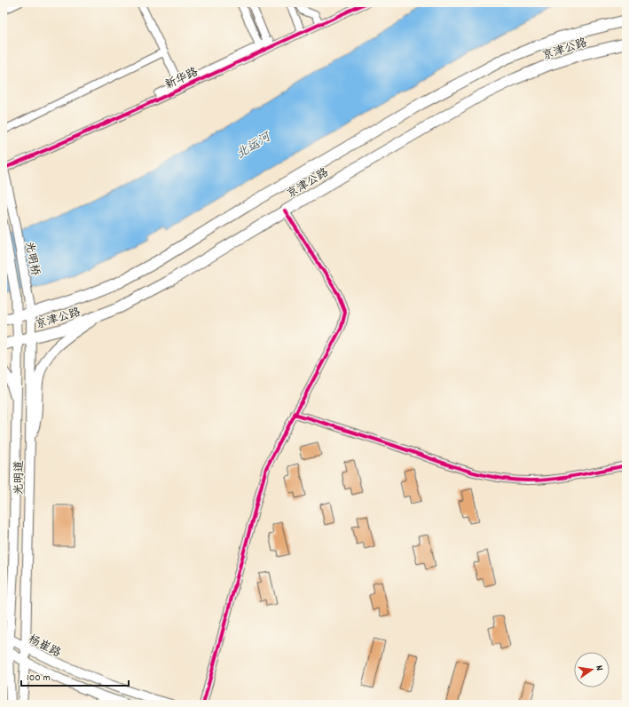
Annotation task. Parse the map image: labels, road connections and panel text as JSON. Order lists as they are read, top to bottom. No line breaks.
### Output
{"streets":{"highway":["京津公路"],"main road":["光明桥","光明道","杨崔路"],"street":["新华路"]},"crossings":[["京津公路","光明道"],["新华路","光明桥"],["光明桥","光明道"],["光明道","杨崔路"]],"water":["北运河"],"scale_bar":"100 m","north":"right"}
